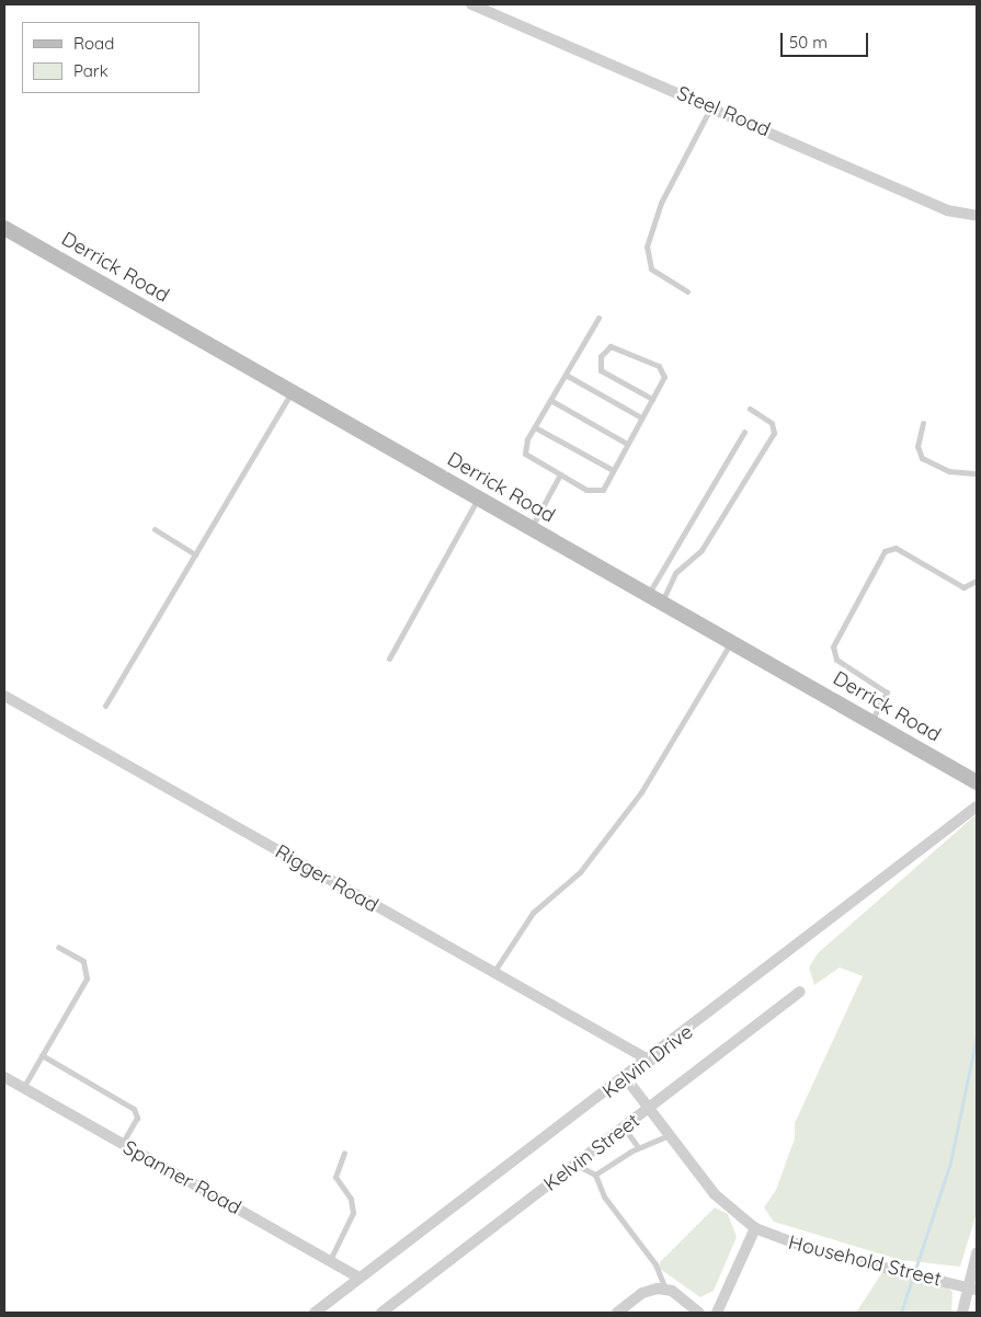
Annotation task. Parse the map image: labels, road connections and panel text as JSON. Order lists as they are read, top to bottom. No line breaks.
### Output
{"streets":{"street":["Steel Road","Derrick Road","Rigger Road","Kelvin Drive","Kelvin Street","Spanner Road","Household Street"]},"crossings":[["Rigger Road","Kelvin Drive"],["Kelvin Drive","Spanner Road"],["Kelvin Drive","Household Street"],["Kelvin Street","Household Street"]],"legend":["Road","Park"],"scale_bar":"50 m"}
